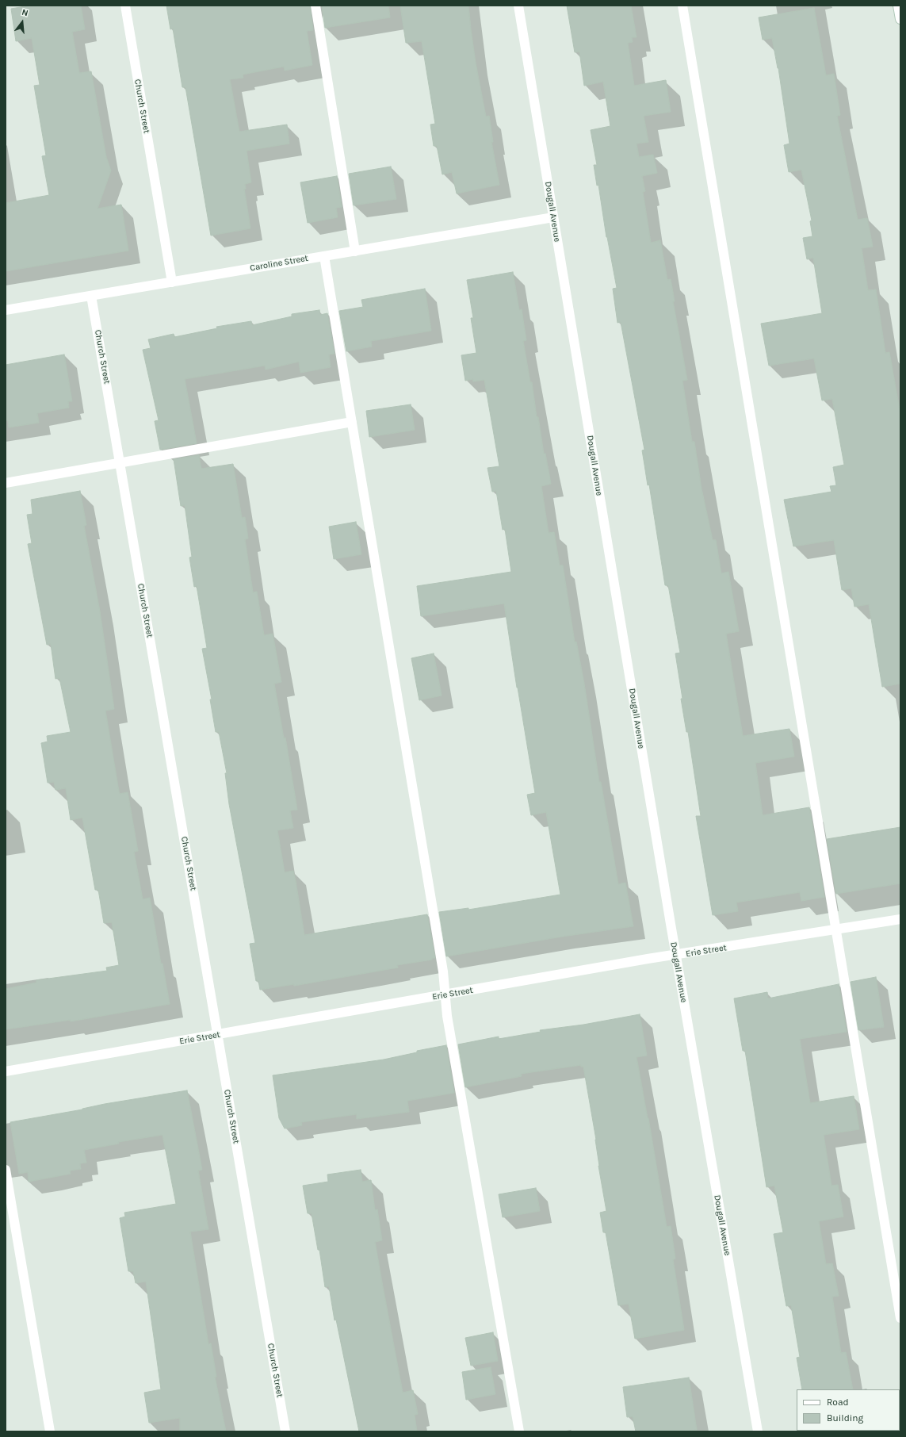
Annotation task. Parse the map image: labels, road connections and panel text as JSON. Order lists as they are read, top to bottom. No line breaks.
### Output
{"streets":{"street":["Church Street","Dougall Avenue","Caroline Street","Erie Street"]},"crossings":[["Church Street","Caroline Street"],["Church Street","Erie Street"],["Dougall Avenue","Caroline Street"],["Dougall Avenue","Erie Street"]],"legend":["Road","Building"],"north":"top"}
